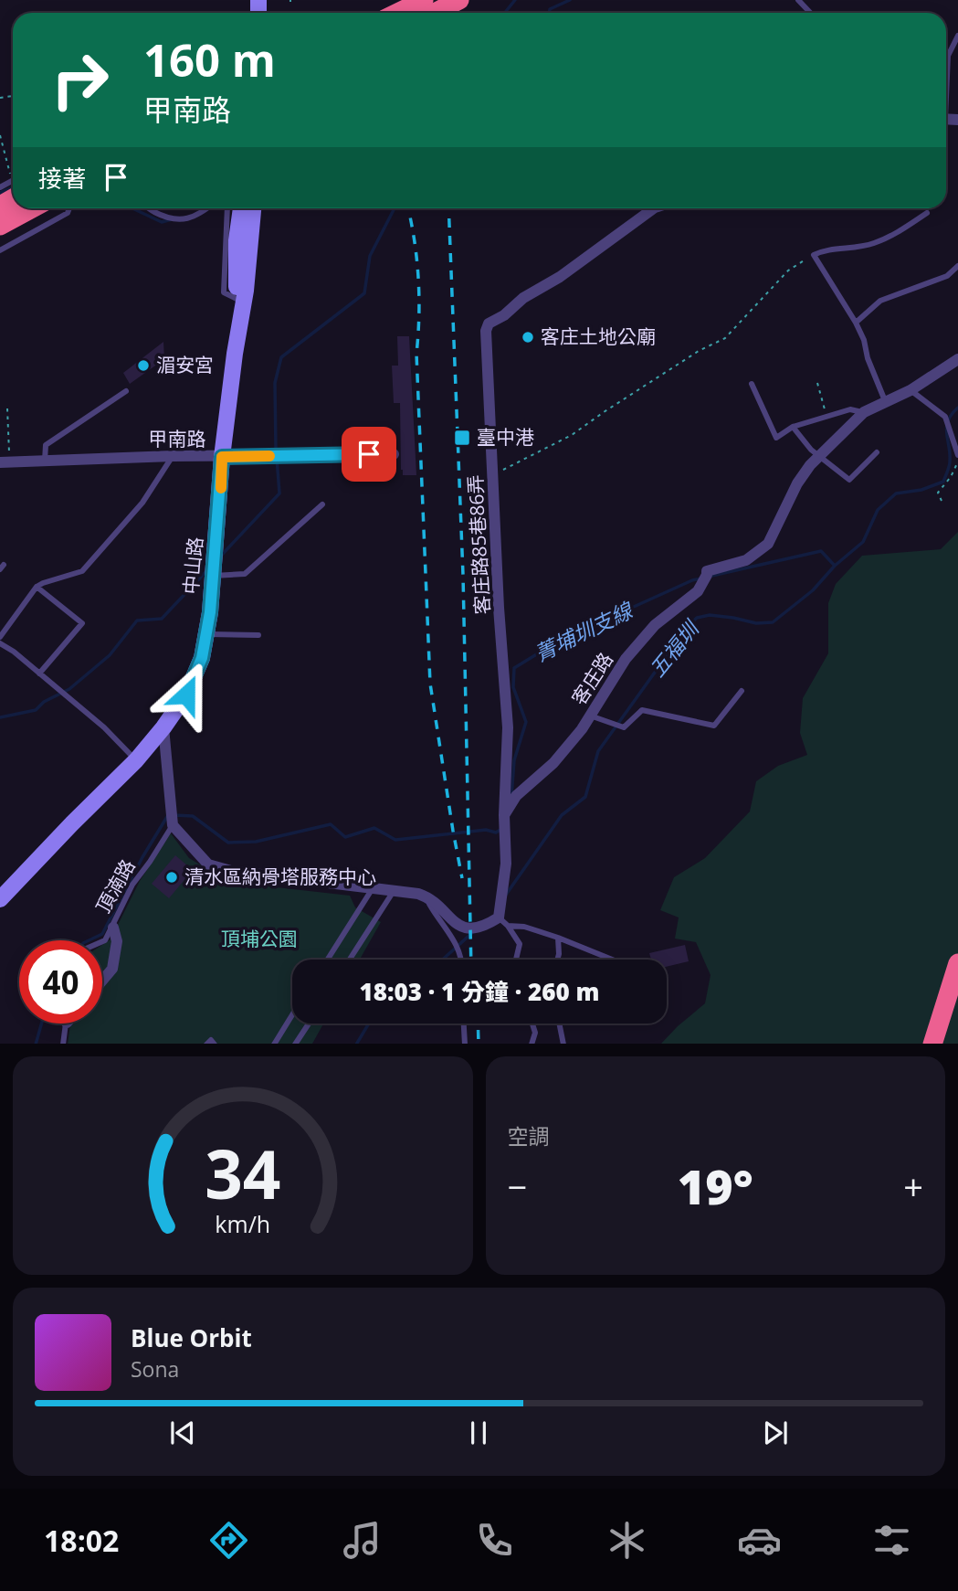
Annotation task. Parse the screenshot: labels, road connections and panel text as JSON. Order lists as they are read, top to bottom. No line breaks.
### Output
{"streets":{"street":["甲南路","客庄路85巷86弄","中山路","客庄路"],"lane":["頂湳路"]},"crossings":[["甲南路","中山路"],["客庄路85巷86弄","客庄路"]],"water":["菁埔圳支線","五福圳"],"parks":["頂埔公園"],"places":{"other":["客庄土地公廟","湄安宮","清水區納骨塔服務中心"],"transit":["臺中港"]},"page":{"turn":["160 m","甲南路"],"then":"接著","limit":"40","trip":"18:03 · 1 分鐘 · 260 m","tile":"空調","heat":["−","19°","+"],"song":["Blue Orbit","Sona"],"tabs":"18:02","gauge":["34","km/h"]}}
